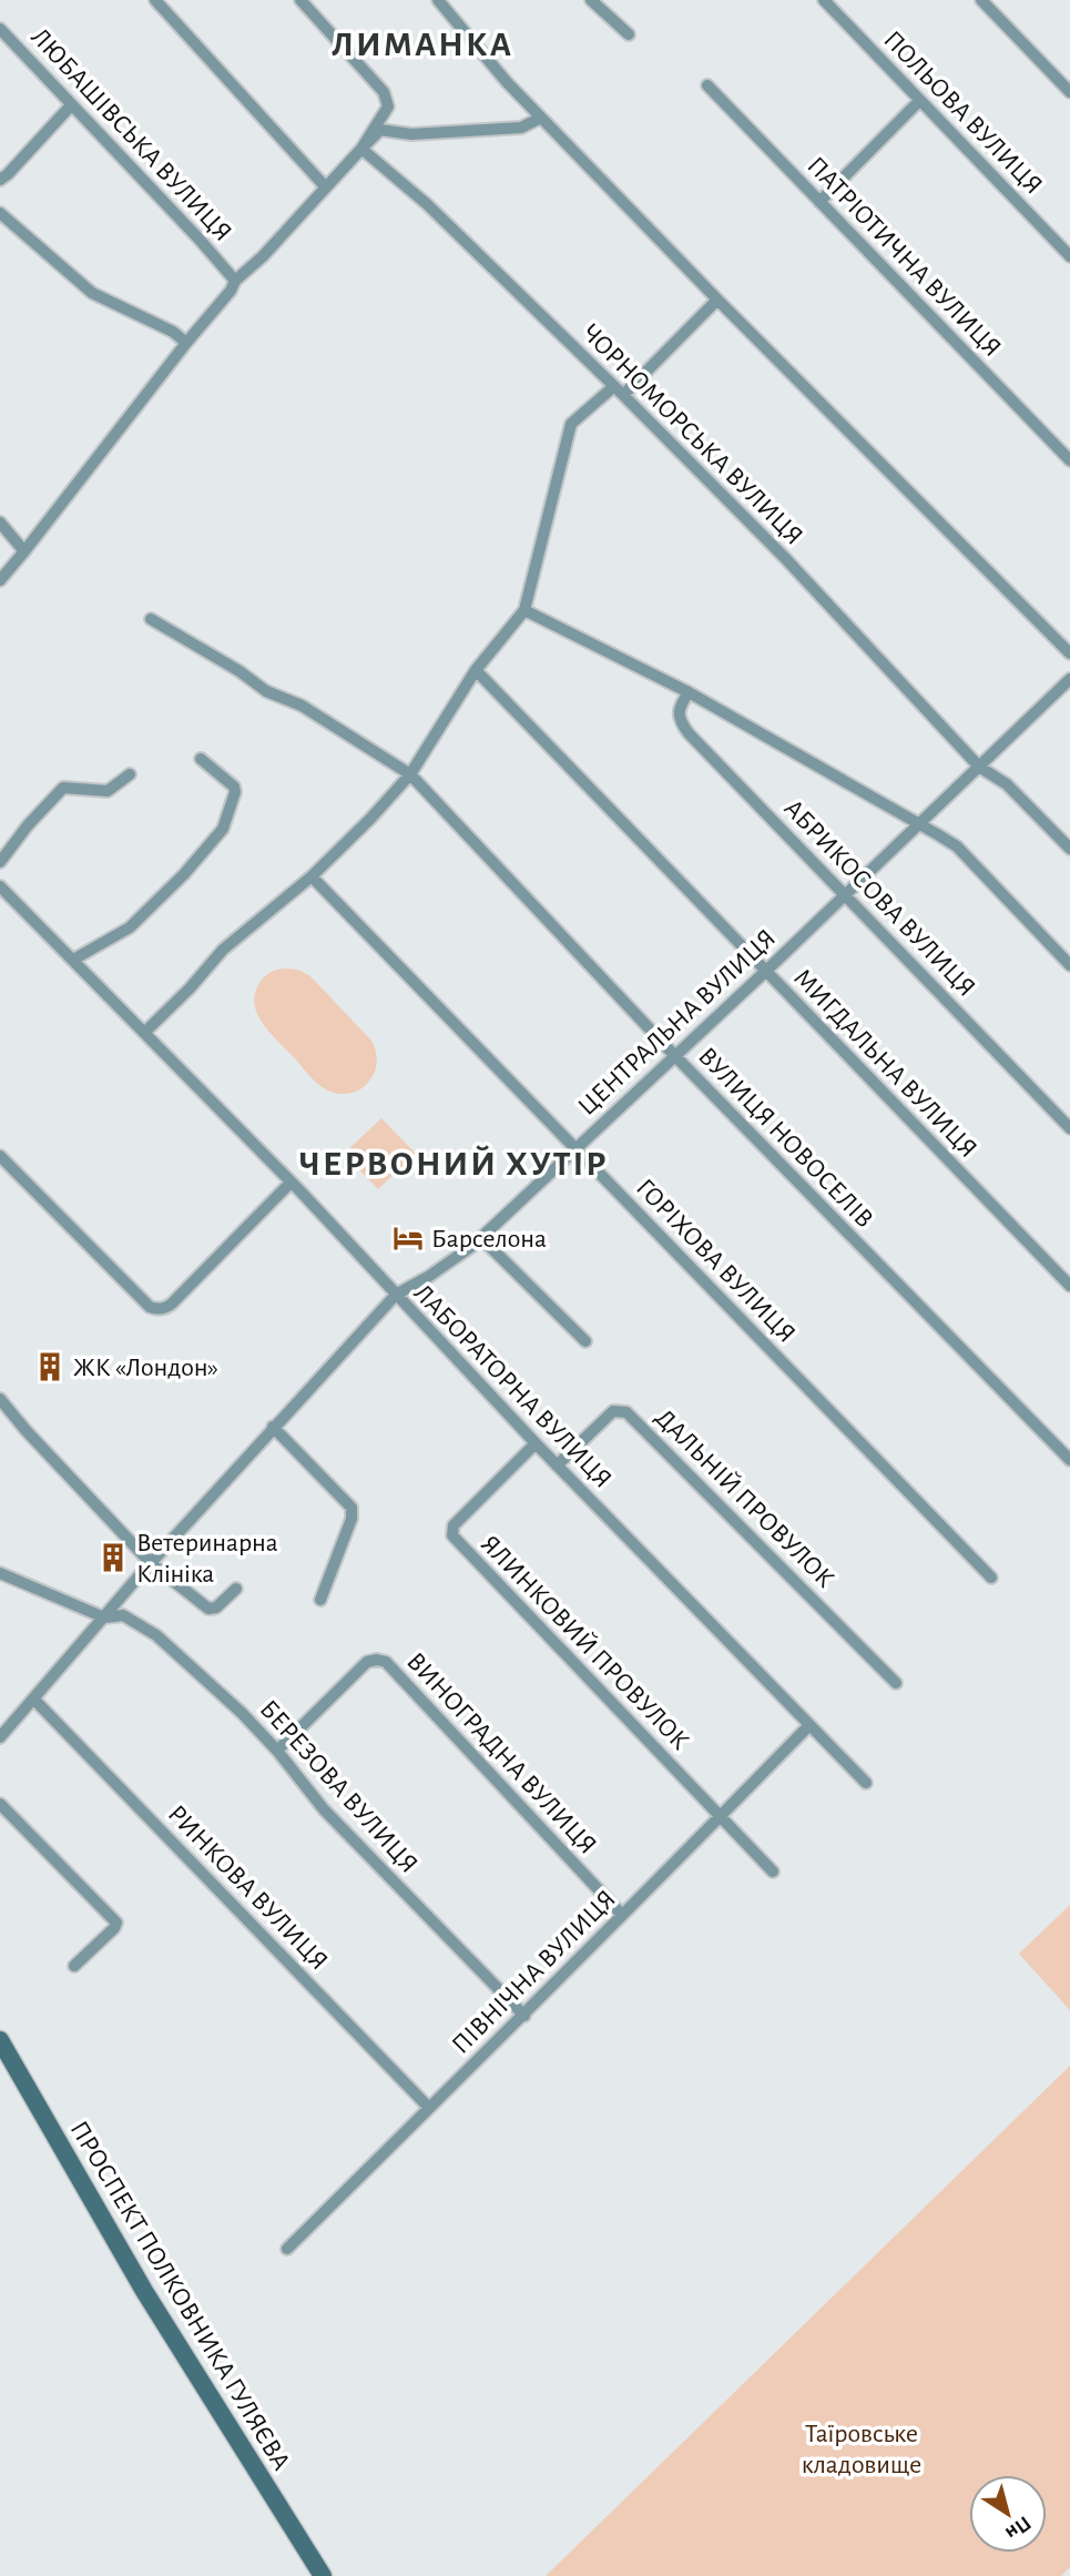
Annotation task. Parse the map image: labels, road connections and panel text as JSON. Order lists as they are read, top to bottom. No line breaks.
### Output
{"streets":{"main road":["ПРОСПЕКТ ПОЛКОВНИКА ГУЛЯЄВА"],"street":["ПОЛЬОВА ВУЛИЦЯ","ЛЮБАШІВСЬКА ВУЛИЦЯ","ПАТРІОТИЧНА ВУЛИЦЯ","ЧОРНОМОРСЬКА ВУЛИЦЯ","АБРИКОСОВА ВУЛИЦЯ","ЦЕНТРАЛЬНА ВУЛИЦЯ","МИГДАЛЬНА ВУЛИЦЯ","ВУЛИЦЯ НОВОСЕЛІВ","ГОРІХОВА ВУЛИЦЯ","ЛАБОРАТОРНА ВУЛИЦЯ","ДАЛЬНІЙ ПРОВУЛОК","ЯЛИНКОВИЙ ПРОВУЛОК","ВИНОГРАДНА ВУЛИЦЯ","БЕРЕЗОВА ВУЛИЦЯ","РИНКОВА ВУЛИЦЯ","ПІВНІЧНА ВУЛИЦЯ"]},"crossings":[["ЧОРНОМОРСЬКА ВУЛИЦЯ","ЦЕНТРАЛЬНА ВУЛИЦЯ"],["АБРИКОСОВА ВУЛИЦЯ","ЦЕНТРАЛЬНА ВУЛИЦЯ"],["ЦЕНТРАЛЬНА ВУЛИЦЯ","МИГДАЛЬНА ВУЛИЦЯ"],["ЦЕНТРАЛЬНА ВУЛИЦЯ","ВУЛИЦЯ НОВОСЕЛІВ"],["ЦЕНТРАЛЬНА ВУЛИЦЯ","ГОРІХОВА ВУЛИЦЯ"],["ЦЕНТРАЛЬНА ВУЛИЦЯ","ЛАБОРАТОРНА ВУЛИЦЯ"],["ЦЕНТРАЛЬНА ВУЛИЦЯ","БЕРЕЗОВА ВУЛИЦЯ"],["ЦЕНТРАЛЬНА ВУЛИЦЯ","РИНКОВА ВУЛИЦЯ"],["ЛАБОРАТОРНА ВУЛИЦЯ","ДАЛЬНІЙ ПРОВУЛОК"],["ЛАБОРАТОРНА ВУЛИЦЯ","ЯЛИНКОВИЙ ПРОВУЛОК"],["ЛАБОРАТОРНА ВУЛИЦЯ","ПІВНІЧНА ВУЛИЦЯ"],["ЯЛИНКОВИЙ ПРОВУЛОК","ПІВНІЧНА ВУЛИЦЯ"],["ВИНОГРАДНА ВУЛИЦЯ","БЕРЕЗОВА ВУЛИЦЯ"],["ВИНОГРАДНА ВУЛИЦЯ","ПІВНІЧНА ВУЛИЦЯ"],["БЕРЕЗОВА ВУЛИЦЯ","ПІВНІЧНА ВУЛИЦЯ"],["РИНКОВА ВУЛИЦЯ","ПІВНІЧНА ВУЛИЦЯ"]],"districts":["ЛИМАНКА","ЧЕРВОНИЙ ХУТІР"],"parks":["Таїровське кладовище"],"places":{"hotel":["Барселона"],"building":["ЖК «Лондон»","Ветеринарна Клініка"]},"north":"bottom right"}
